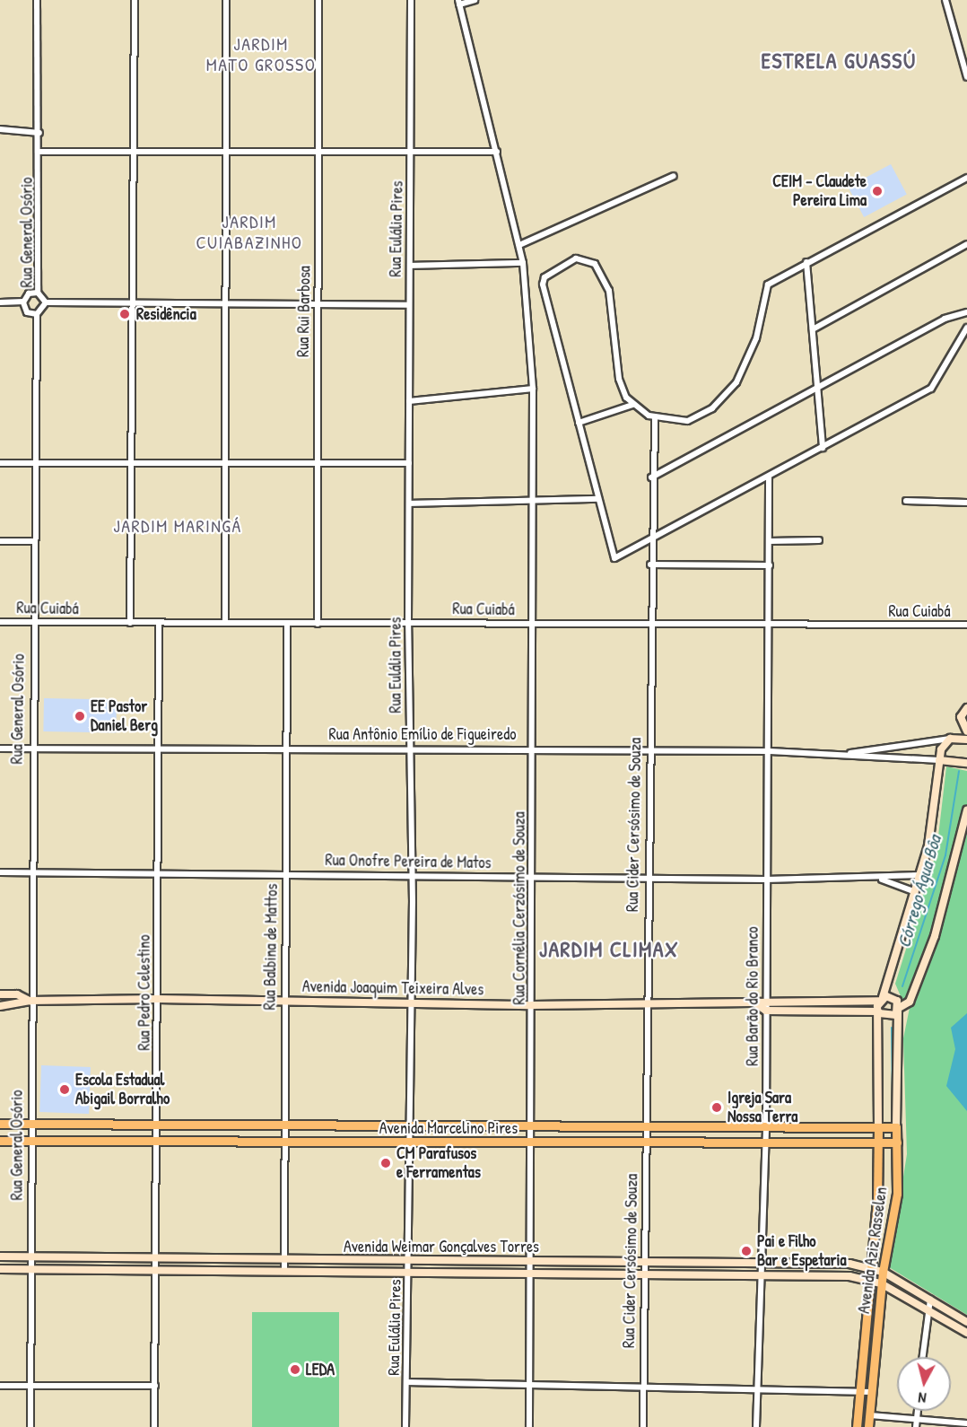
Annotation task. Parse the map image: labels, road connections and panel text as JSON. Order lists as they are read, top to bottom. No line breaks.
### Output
{"streets":{"main road":["Rua Antônio Emílio de Figueiredo","Avenida Joaquim Teixeira Alves","Avenida Marcelino Pires","Avenida Weimar Gonçalves Torres","Avenida Aziz Rasselen"],"street":["Rua Eulália Pires","Rua General Osório","Rua Rui Barbosa","Rua Cuiabá","Rua Cider Cersósimo de Souza","Rua Onofre Pereira de Matos","Rua Cornélia Cerzósimo de Souza","Rua Balbina de Mattos","Rua Pedro Celestino","Rua Barão do Rio Branco"]},"crossings":[["Rua Eulália Pires","Rua Cuiabá"],["Rua Eulália Pires","Rua Antônio Emílio de Figueiredo"],["Rua Eulália Pires","Rua Onofre Pereira de Matos"],["Rua Eulália Pires","Avenida Joaquim Teixeira Alves"],["Rua Eulália Pires","Avenida Marcelino Pires"],["Rua Eulália Pires","Avenida Weimar Gonçalves Torres"],["Rua General Osório","Rua Cuiabá"],["Rua General Osório","Rua Antônio Emílio de Figueiredo"],["Rua General Osório","Rua Onofre Pereira de Matos"],["Rua General Osório","Avenida Joaquim Teixeira Alves"],["Rua General Osório","Avenida Marcelino Pires"],["Rua General Osório","Avenida Weimar Gonçalves Torres"],["Rua Rui Barbosa","Rua Cuiabá"],["Rua Cuiabá","Rua Cider Cersósimo de Souza"],["Rua Cuiabá","Rua Cornélia Cerzósimo de Souza"],["Rua Cuiabá","Rua Balbina de Mattos"],["Rua Cuiabá","Rua Pedro Celestino"],["Rua Cuiabá","Rua Barão do Rio Branco"],["Rua Antônio Emílio de Figueiredo","Rua Cider Cersósimo de Souza"],["Rua Antônio Emílio de Figueiredo","Rua Cornélia Cerzósimo de Souza"],["Rua Antônio Emílio de Figueiredo","Rua Balbina de Mattos"],["Rua Antônio Emílio de Figueiredo","Rua Pedro Celestino"],["Rua Antônio Emílio de Figueiredo","Rua Barão do Rio Branco"],["Rua Antônio Emílio de Figueiredo","Avenida Aziz Rasselen"],["Rua Cider Cersósimo de Souza","Rua Onofre Pereira de Matos"],["Rua Cider Cersósimo de Souza","Avenida Joaquim Teixeira Alves"],["Rua Cider Cersósimo de Souza","Avenida Marcelino Pires"],["Rua Cider Cersósimo de Souza","Avenida Weimar Gonçalves Torres"],["Rua Onofre Pereira de Matos","Rua Cornélia Cerzósimo de Souza"],["Rua Onofre Pereira de Matos","Rua Balbina de Mattos"],["Rua Onofre Pereira de Matos","Rua Pedro Celestino"],["Rua Onofre Pereira de Matos","Rua Barão do Rio Branco"],["Rua Onofre Pereira de Matos","Avenida Aziz Rasselen"],["Rua Cornélia Cerzósimo de Souza","Avenida Joaquim Teixeira Alves"],["Rua Cornélia Cerzósimo de Souza","Avenida Marcelino Pires"],["Rua Cornélia Cerzósimo de Souza","Avenida Weimar Gonçalves Torres"],["Rua Balbina de Mattos","Avenida Joaquim Teixeira Alves"],["Rua Balbina de Mattos","Avenida Marcelino Pires"],["Rua Balbina de Mattos","Avenida Weimar Gonçalves Torres"],["Avenida Joaquim Teixeira Alves","Rua Pedro Celestino"],["Avenida Joaquim Teixeira Alves","Rua Barão do Rio Branco"],["Rua Pedro Celestino","Avenida Marcelino Pires"],["Rua Pedro Celestino","Avenida Weimar Gonçalves Torres"],["Rua Barão do Rio Branco","Avenida Marcelino Pires"],["Rua Barão do Rio Branco","Avenida Weimar Gonçalves Torres"],["Avenida Marcelino Pires","Avenida Aziz Rasselen"],["Avenida Weimar Gonçalves Torres","Avenida Aziz Rasselen"]],"districts":["JARDIM MATO GROSSO","ESTRELA GUASSÚ","JARDIM CUIABAZINHO","JARDIM MARINGÁ","JARDIM CLIMAX"],"water":["Córrego Água Bôa"],"places":["CEIM - Claudete Pereira Lima","Residência","EE Pastor Daniel Berg","Escola Estadual Abigail Borralho","Igreja Sara Nossa Terra","CM Parafusos e Ferramentas","Pai e Filho Bar e Espetaria","LEDA"],"north":"bottom"}
